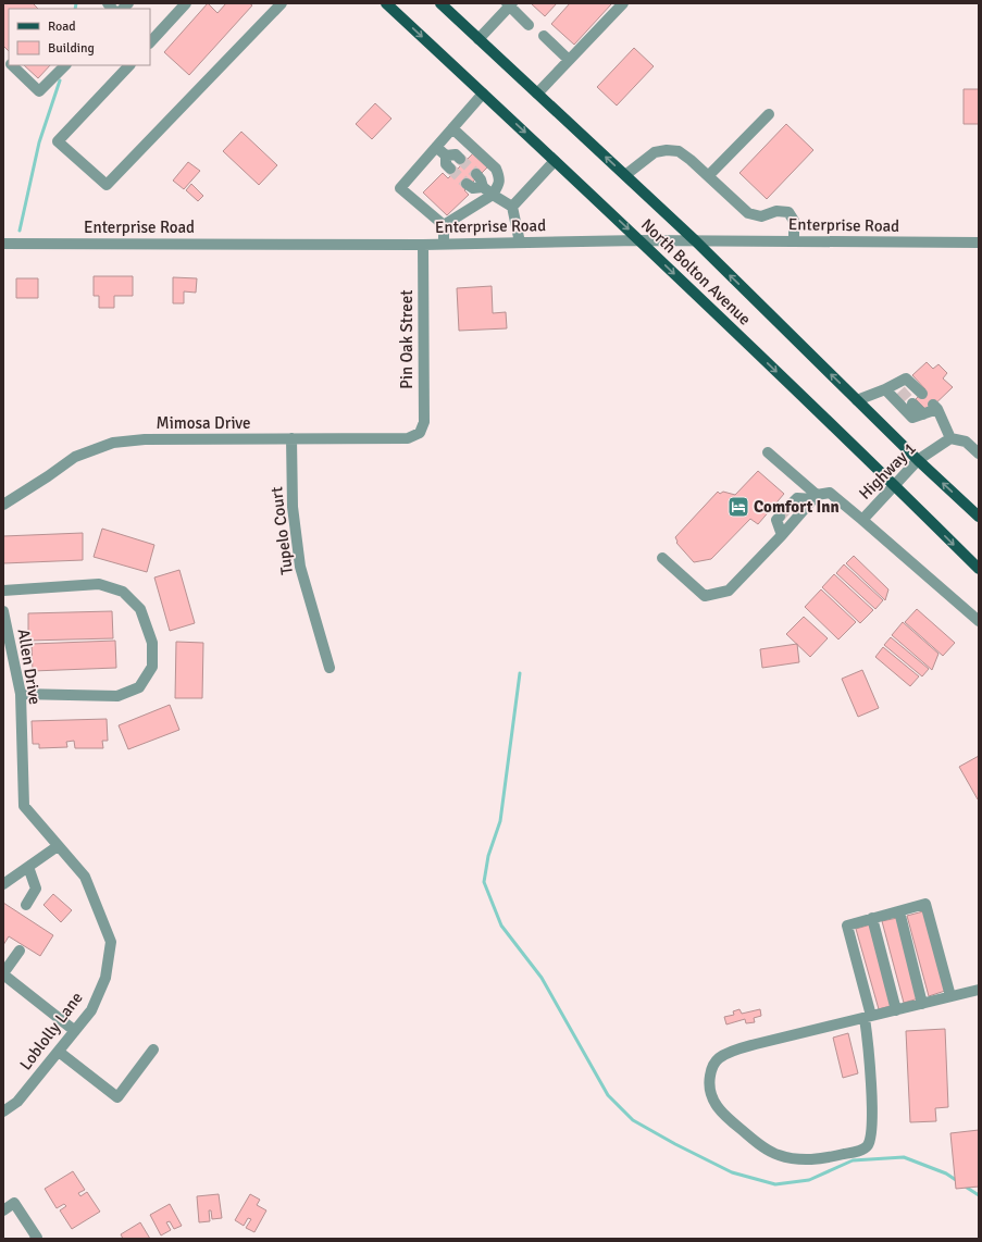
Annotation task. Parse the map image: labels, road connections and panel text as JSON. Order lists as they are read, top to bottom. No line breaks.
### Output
{"streets":{"main road":["North Bolton Avenue"],"street":["Enterprise Road","Pin Oak Street","Mimosa Drive","Highway 1","Tupelo Court","Allen Drive","Loblolly Lane"]},"crossings":[["Enterprise Road","North Bolton Avenue"],["Enterprise Road","Pin Oak Street"],["North Bolton Avenue","Highway 1"],["Pin Oak Street","Mimosa Drive"],["Mimosa Drive","Tupelo Court"],["Allen Drive","Loblolly Lane"]],"places":{"hotel":["Comfort Inn"]},"legend":["Road","Building"]}
